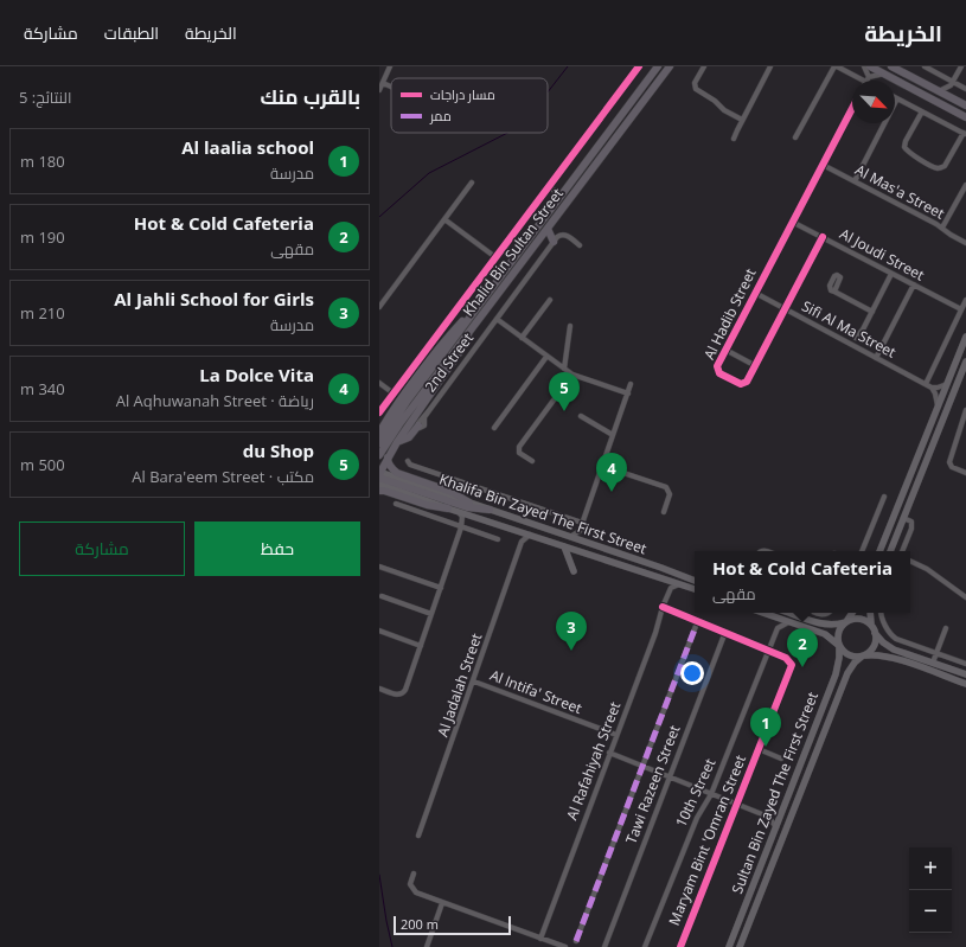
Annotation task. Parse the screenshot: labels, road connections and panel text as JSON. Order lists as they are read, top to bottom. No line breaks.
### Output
{"streets":{"main road":["Khalid Bin Sultan Street","Khalifa Bin Zayed The First Street","Sultan Bin Zayed The First Street"],"street":["Al Mas'a Street","Al Joudi Street","Al Hadib Street","Sifi Al Ma Street","2nd Street","Al Jadalah Street","Al Intifa' Street","Al Rafahiyah Street","Tawi Razeen Street","10th Street","Maryam Bint 'Omran Street"]},"crossings":[["Al Mas'a Street","Al Hadib Street"],["Al Joudi Street","Al Hadib Street"],["Al Hadib Street","Sifi Al Ma Street"],["Al Jadalah Street","Al Intifa' Street"],["Al Intifa' Street","Al Rafahiyah Street"],["Al Rafahiyah Street","Maryam Bint 'Omran Street"],["Tawi Razeen Street","Maryam Bint 'Omran Street"],["10th Street","Maryam Bint 'Omran Street"]],"legend":["مسار دراجات","ممر"],"scale_bar":"200 m","north":"bottom right","page":{"header":"الخريطة","nav":["الخريطة","الطبقات","مشاركة"],"heading":["بالقرب منك","النتائج: 5"],"list":[{"mark":"1","name":"Al laalia school","note":"مدرسة","value":"180 m"},{"mark":"2","name":"Hot & Cold Cafeteria","note":"مقهى","value":"190 m"},{"mark":"3","name":"Al Jahli School for Girls","note":"مدرسة","value":"210 m"},{"mark":"4","name":"La Dolce Vita","note":"رياضة · Al Aqhuwanah Street","value":"340 m"},{"mark":"5","name":"du Shop","note":"مكتب · Al Bara'eem Street","value":"500 m"}],"pins":["5","4","3","2","1"],"buttons":["حفظ","مشاركة"],"popup":["Hot & Cold Cafeteria","مقهى"],"map_buttons":["+","−"],"scale":"200 m"}}
